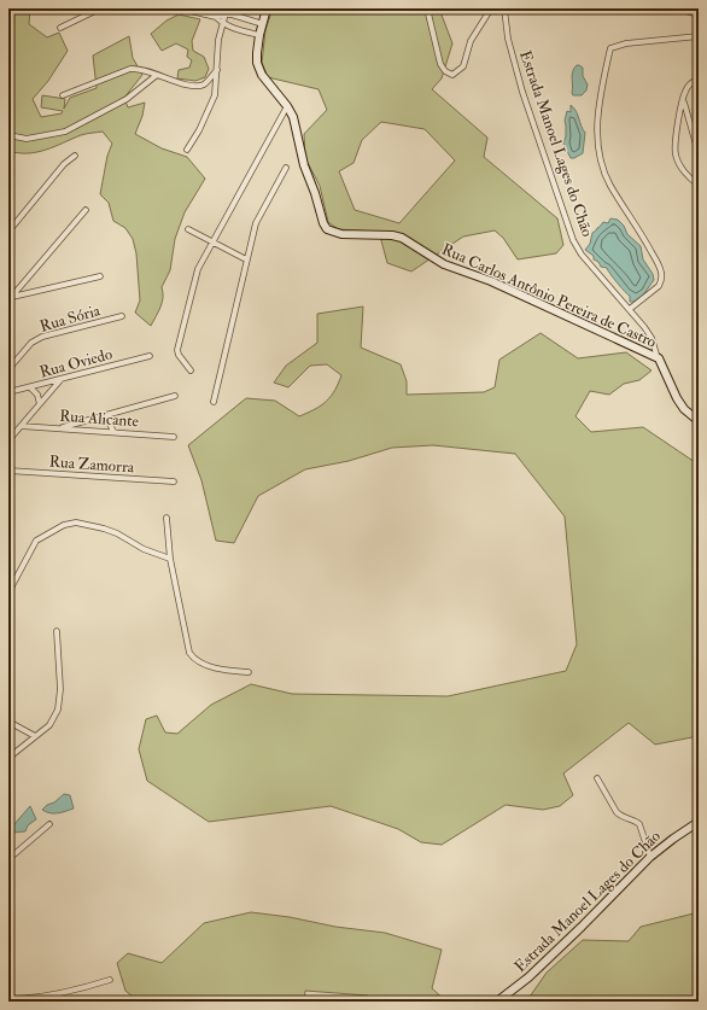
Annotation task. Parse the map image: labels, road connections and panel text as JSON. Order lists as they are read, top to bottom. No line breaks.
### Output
{"streets":{"street":["Estrada Manoel Lages do Chão","Rua Carlos Antônio Pereira de Castro","Rua Sória","Rua Oviedo","Rua Alicante","Rua Zamorra"]},"crossings":[["Estrada Manoel Lages do Chão","Rua Carlos Antônio Pereira de Castro"]]}
